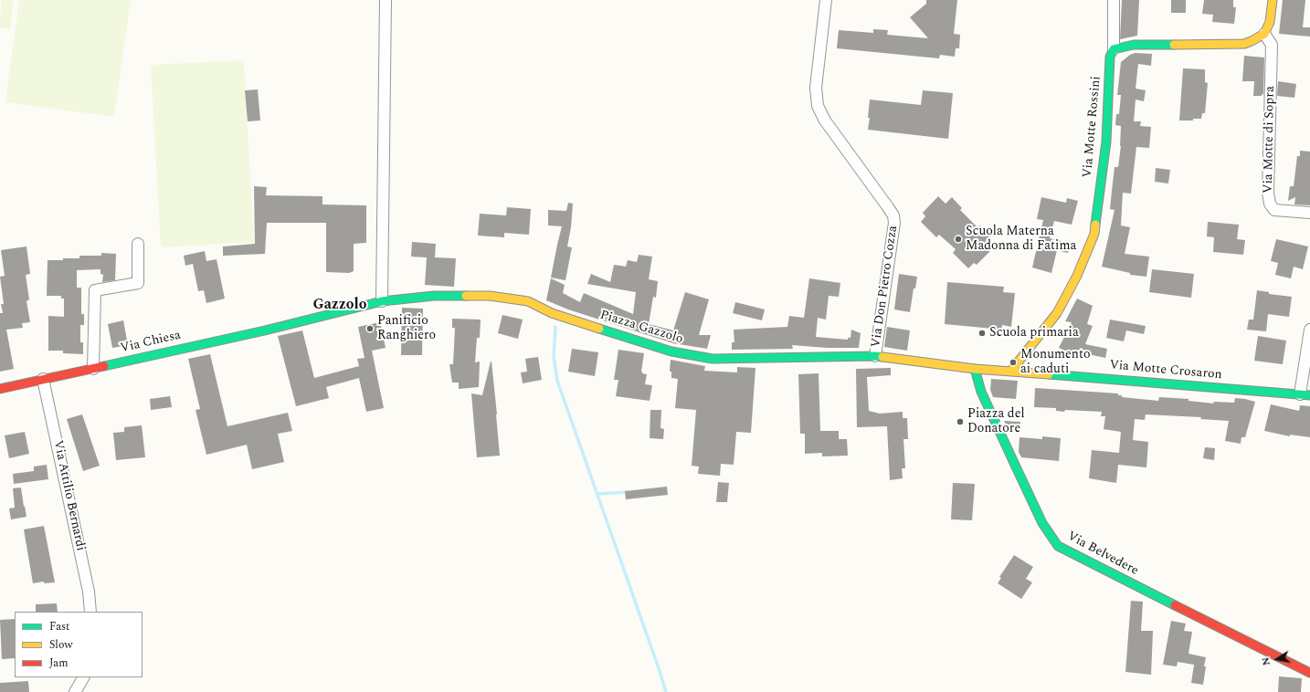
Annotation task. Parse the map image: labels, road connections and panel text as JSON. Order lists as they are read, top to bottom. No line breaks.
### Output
{"streets":{"street":["Via Motte Rossini","Via Motte di Sopra","Via Don Pietro Cozza","Piazza Gazzolo","Via Chiesa","Via Motte Crosaron","Via Attilio Bernardi","Via Belvedere"]},"crossings":[["Via Motte Rossini","Via Motte Crosaron"],["Via Don Pietro Cozza","Piazza Gazzolo"],["Piazza Gazzolo","Via Chiesa"],["Piazza Gazzolo","Via Motte Crosaron"],["Piazza Gazzolo","Via Belvedere"],["Via Chiesa","Via Attilio Bernardi"],["Via Motte Crosaron","Via Belvedere"]],"districts":["Gazzolo"],"places":["Scuola Materna Madonna di Fatima","Panificio Ranghiero","Scuola primaria","Monumento ai caduti","Piazza del Donatore"],"legend":["Fast","Slow","Jam"],"north":"left"}
